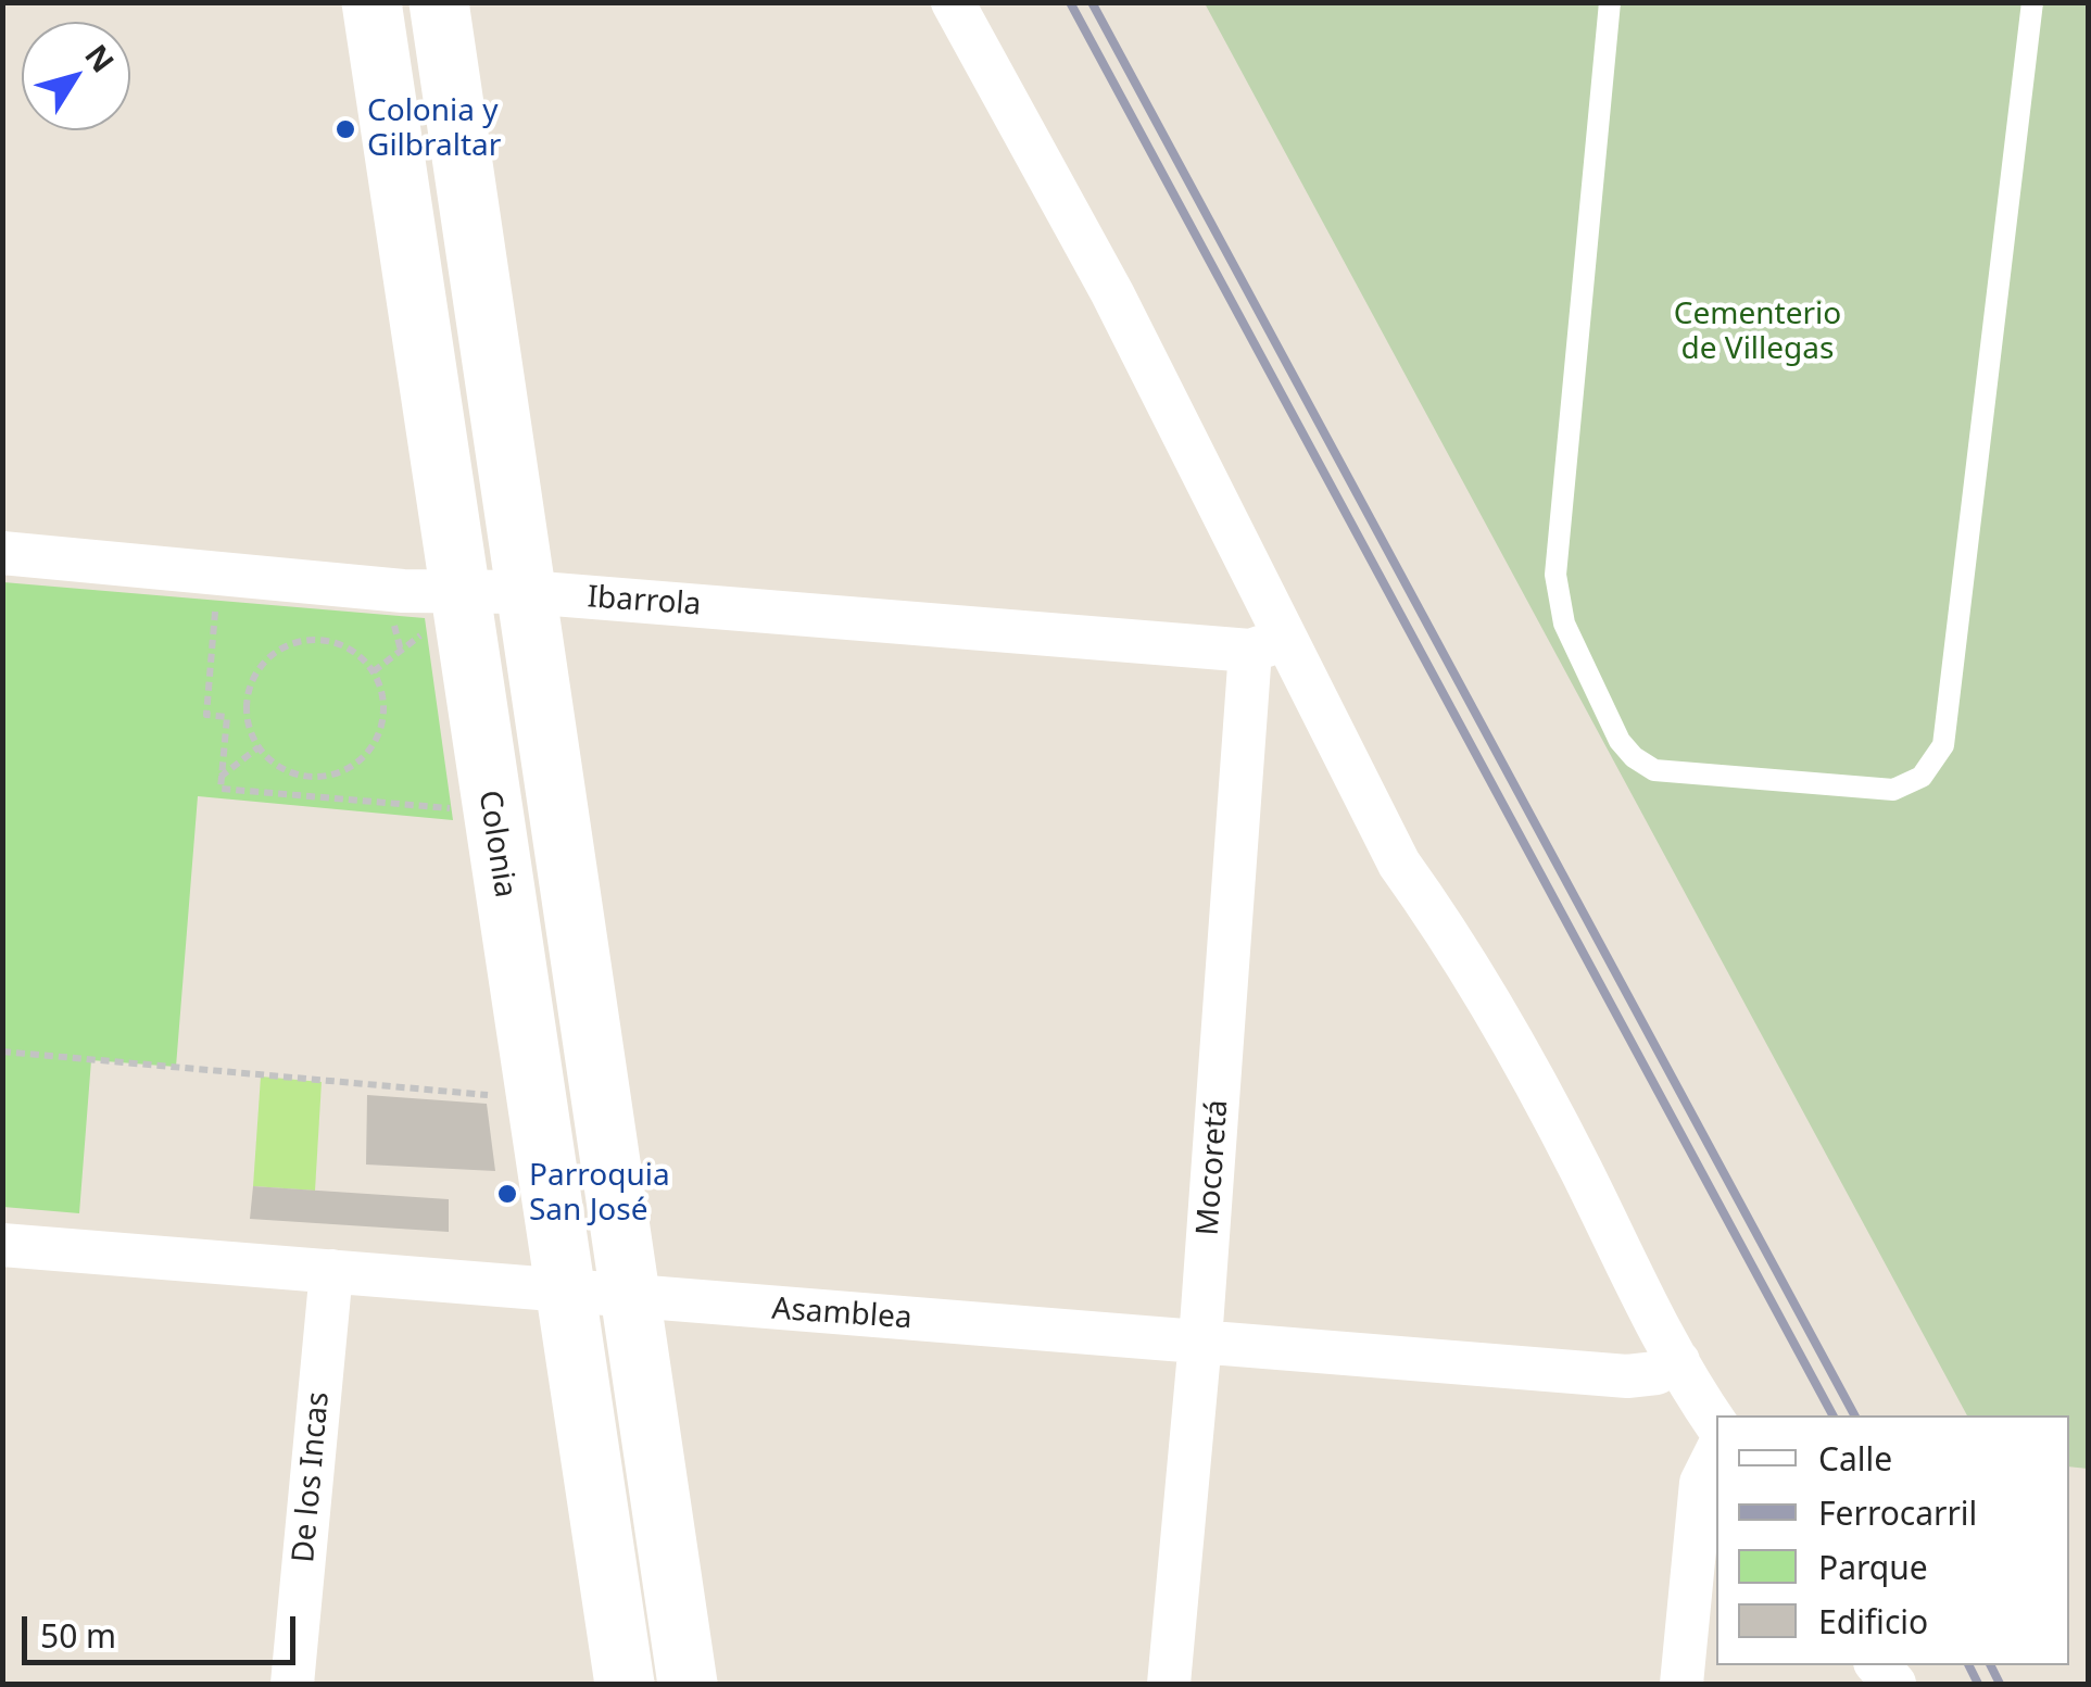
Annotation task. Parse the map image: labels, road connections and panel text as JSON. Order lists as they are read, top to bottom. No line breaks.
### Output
{"streets":{"street":["Ibarrola","Colonia","Mocoretá","Asamblea","De los Incas"]},"crossings":[["Ibarrola","Colonia"],["Ibarrola","Mocoretá"],["Colonia","Asamblea"],["Mocoretá","Asamblea"],["Asamblea","De los Incas"]],"parks":["Cementerio de Villegas"],"places":["Colonia y Gilbraltar","Parroquia San José"],"legend":["Calle","Ferrocarril","Parque","Edificio"],"scale_bar":"50 m","north":"top right"}
